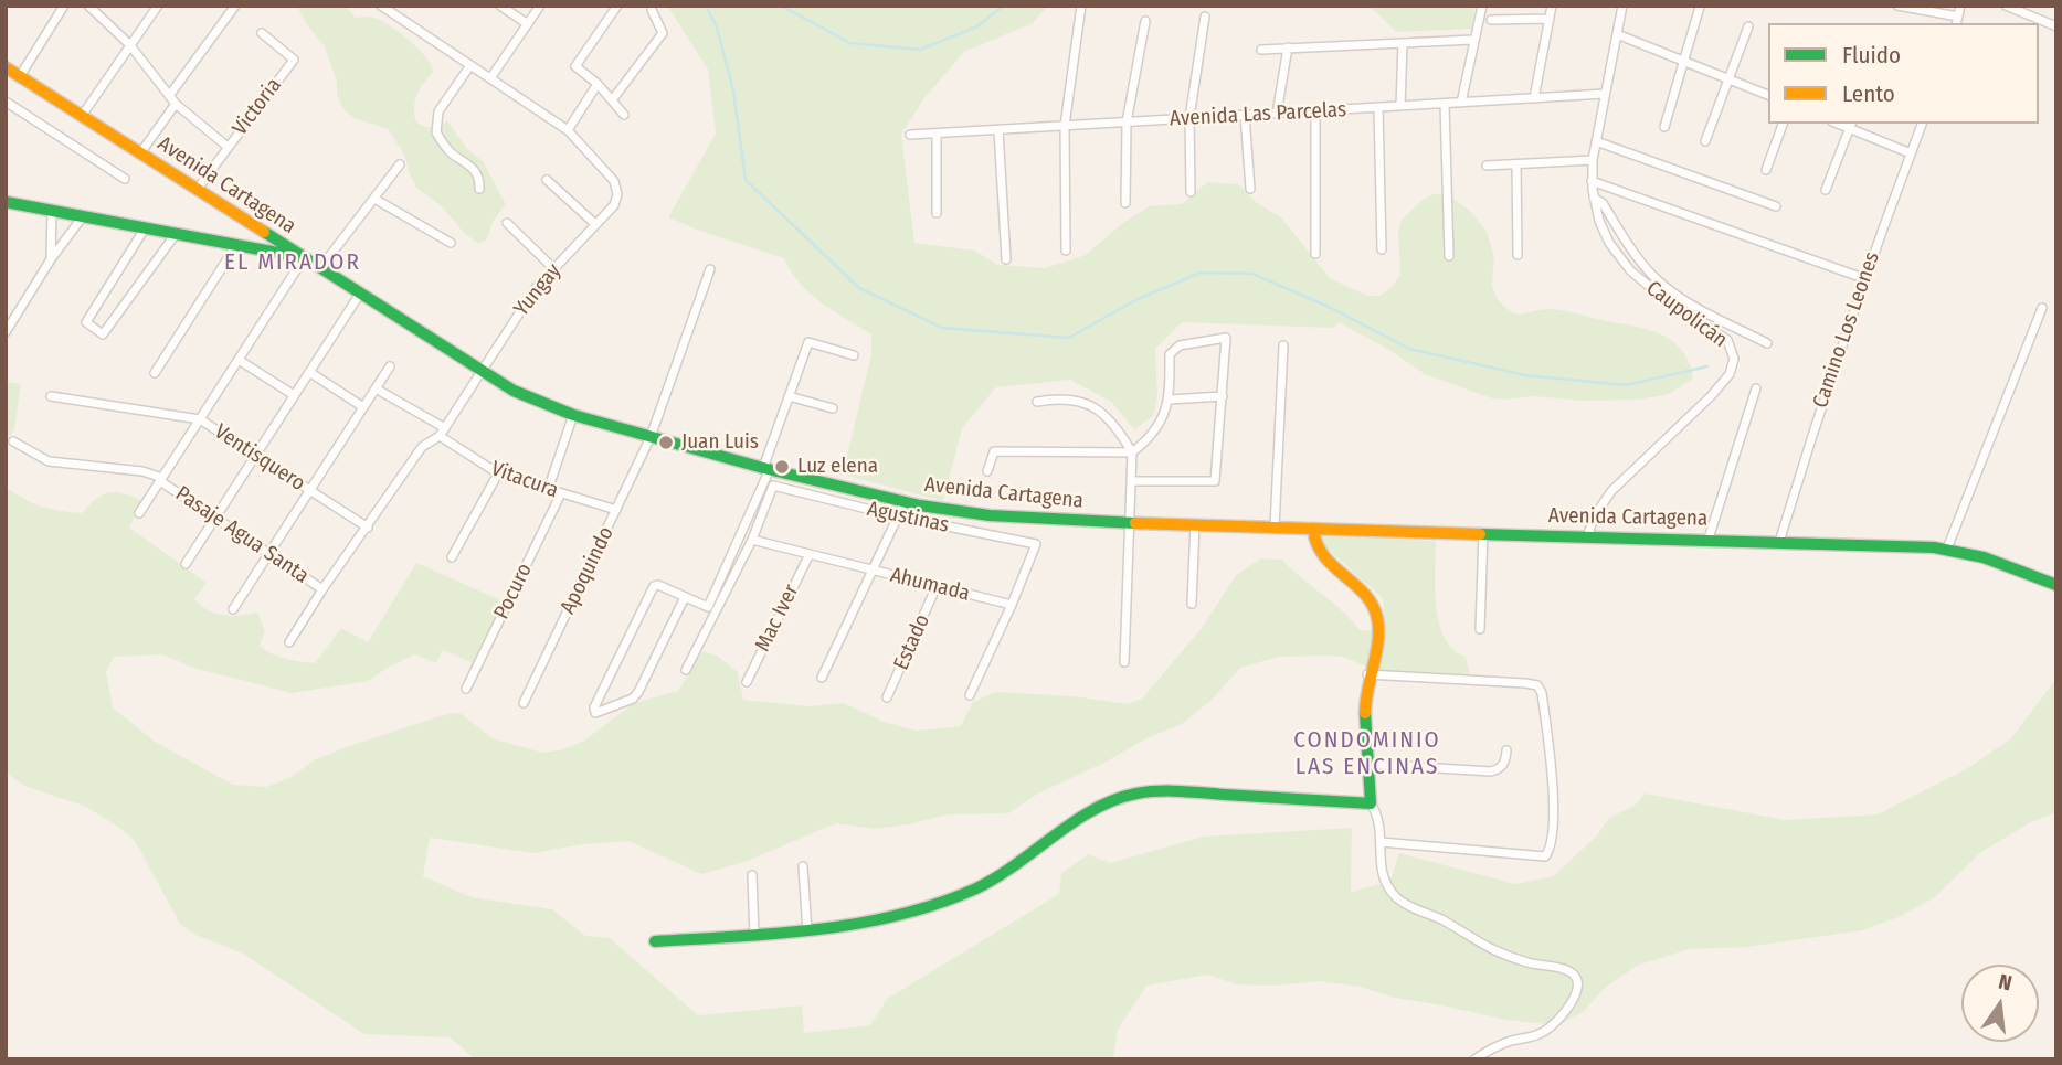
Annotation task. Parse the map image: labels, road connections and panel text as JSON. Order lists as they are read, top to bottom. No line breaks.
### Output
{"streets":{"main road":["Avenida Cartagena"],"street":["Victoria","Avenida Las Parcelas","Yungay","Caupolicán","Camino Los Leones","Ventisquero","Vitacura","Agustinas","Pasaje Agua Santa","Apoquindo","Ahumada","Pocuro","Mac Iver","Estado"]},"crossings":[["Victoria","Avenida Cartagena"],["Avenida Las Parcelas","Caupolicán"],["Avenida Cartagena","Yungay"],["Avenida Cartagena","Caupolicán"],["Avenida Cartagena","Camino Los Leones"],["Avenida Cartagena","Apoquindo"],["Yungay","Ventisquero"],["Yungay","Vitacura"],["Yungay","Pasaje Agua Santa"],["Vitacura","Apoquindo"],["Vitacura","Pocuro"],["Agustinas","Ahumada"],["Ahumada","Mac Iver"],["Ahumada","Estado"]],"districts":["EL MIRADOR","CONDOMINIO LAS ENCINAS"],"places":["Juan Luis","Luz elena"],"legend":["Fluido","Lento"],"north":"top"}
